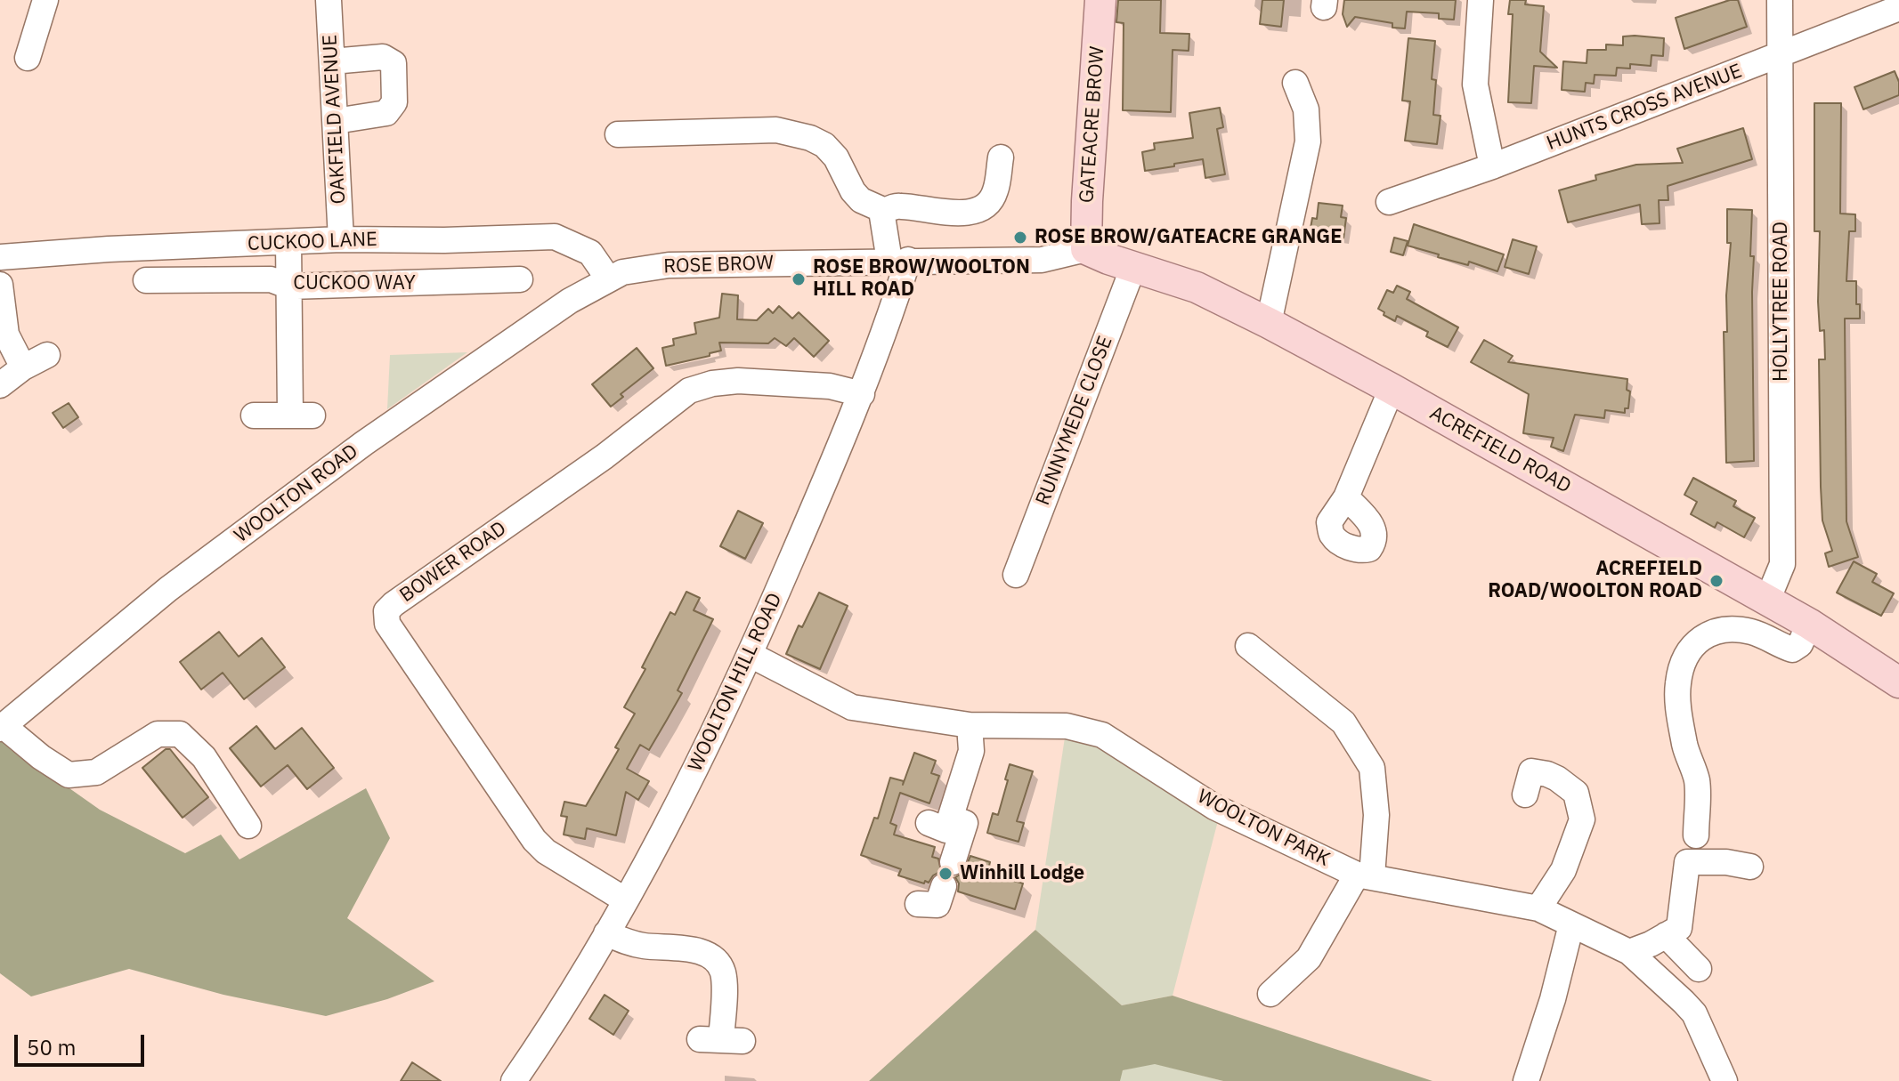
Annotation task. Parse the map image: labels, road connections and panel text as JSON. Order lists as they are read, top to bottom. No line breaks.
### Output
{"streets":{"main road":["GATEACRE BROW","ACREFIELD ROAD"],"street":["HUNTS CROSS AVENUE","OAKFIELD AVENUE","CUCKOO LANE","ROSE BROW","CUCKOO WAY","HOLLYTREE ROAD","RUNNYMEDE CLOSE","WOOLTON ROAD","BOWER ROAD","WOOLTON HILL ROAD","WOOLTON PARK"]},"crossings":[["HUNTS CROSS AVENUE","HOLLYTREE ROAD"],["OAKFIELD AVENUE","CUCKOO LANE"],["GATEACRE BROW","ROSE BROW"],["GATEACRE BROW","ACREFIELD ROAD"],["CUCKOO LANE","ROSE BROW"],["CUCKOO LANE","WOOLTON ROAD"],["ROSE BROW","ACREFIELD ROAD"],["ROSE BROW","WOOLTON ROAD"],["ROSE BROW","WOOLTON HILL ROAD"],["HOLLYTREE ROAD","ACREFIELD ROAD"],["RUNNYMEDE CLOSE","ACREFIELD ROAD"],["BOWER ROAD","WOOLTON HILL ROAD"],["WOOLTON HILL ROAD","WOOLTON PARK"]],"places":["ROSE BROW/GATEACRE GRANGE","ROSE BROW/WOOLTON HILL ROAD","ACREFIELD ROAD/WOOLTON ROAD","Winhill Lodge"],"scale_bar":"50 m"}
